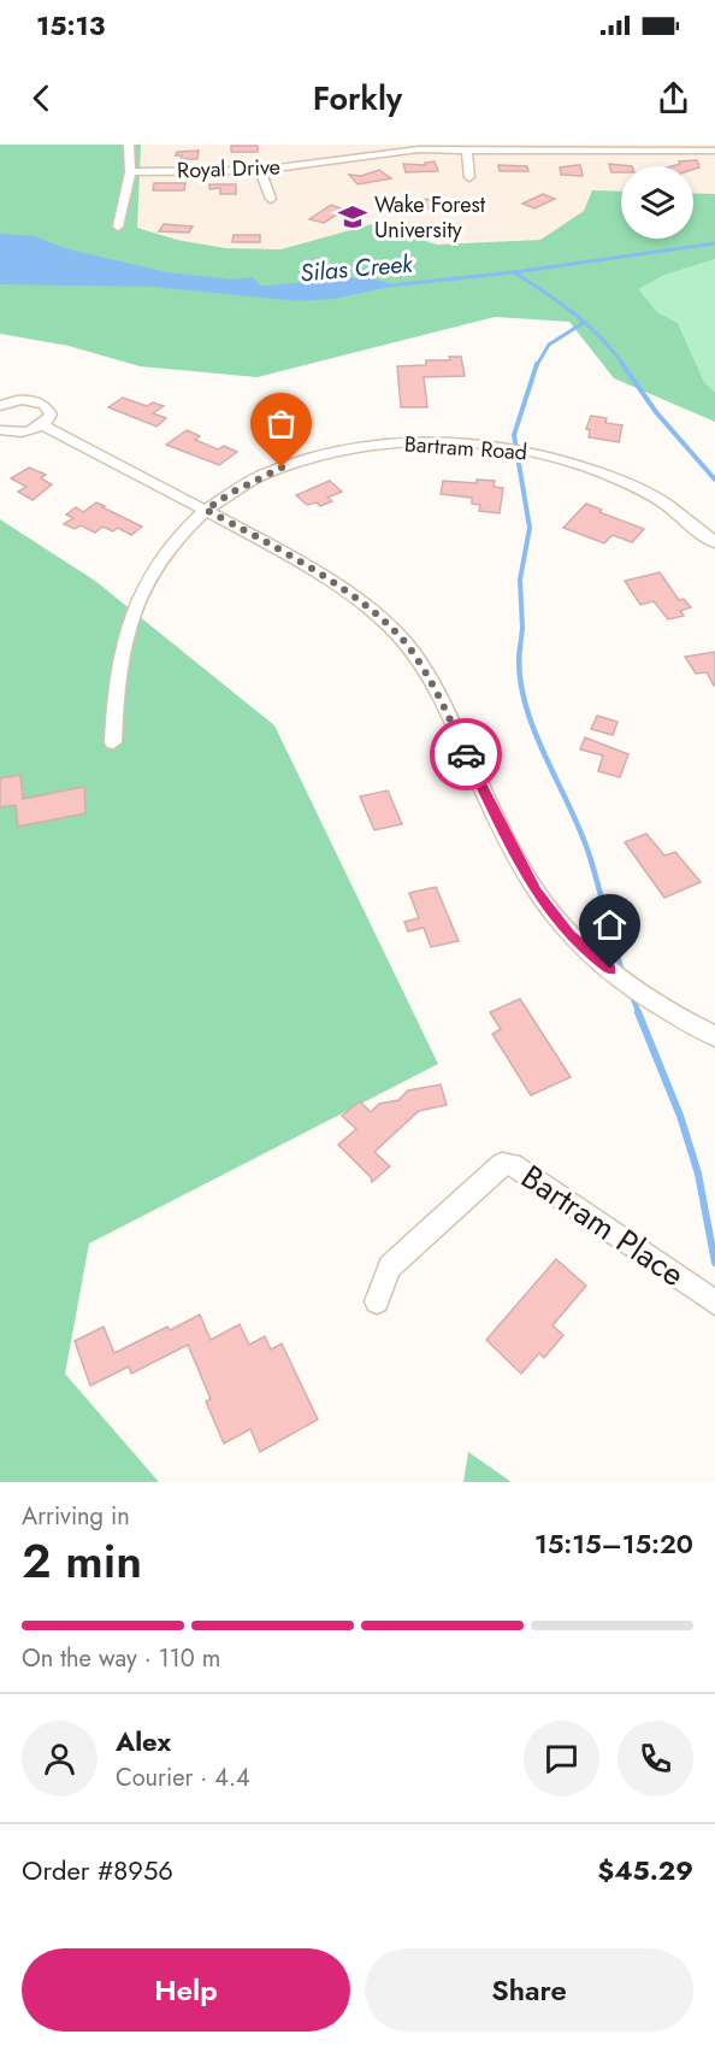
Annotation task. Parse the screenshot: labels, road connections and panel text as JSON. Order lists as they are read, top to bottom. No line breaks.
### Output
{"streets":{"street":["Royal Drive","Bartram Road","Bartram Place"]},"water":["Silas Creek"],"places":{"school or university":["Wake Forest University"]},"page":{"status":"15:13","header":"Forkly","heading":["2 min","Arriving in","15:15–15:20"],"panel":["Alex","Courier · 4.4","Order #8956","$45.29"],"bar":"On the way · 110 m","buttons":["Help","Share"]}}
